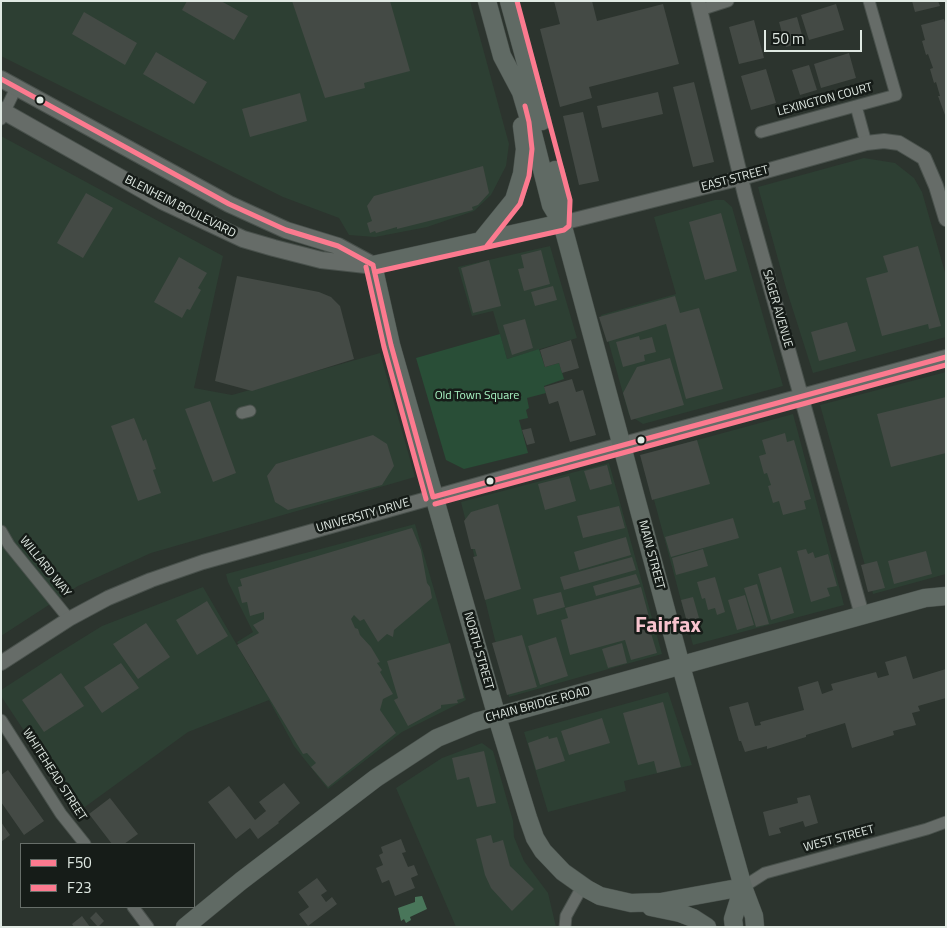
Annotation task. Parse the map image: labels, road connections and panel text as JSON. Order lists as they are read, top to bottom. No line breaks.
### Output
{"streets":{"main road":["BLENHEIM BOULEVARD","MAIN STREET","NORTH STREET","CHAIN BRIDGE ROAD"],"street":["LEXINGTON COURT","EAST STREET","SAGER AVENUE","UNIVERSITY DRIVE","WILLARD WAY","WHITEHEAD STREET","WEST STREET"]},"crossings":[["EAST STREET","BLENHEIM BOULEVARD"],["EAST STREET","SAGER AVENUE"],["EAST STREET","MAIN STREET"],["BLENHEIM BOULEVARD","MAIN STREET"],["BLENHEIM BOULEVARD","NORTH STREET"],["SAGER AVENUE","UNIVERSITY DRIVE"],["SAGER AVENUE","CHAIN BRIDGE ROAD"],["UNIVERSITY DRIVE","MAIN STREET"],["UNIVERSITY DRIVE","WILLARD WAY"],["UNIVERSITY DRIVE","NORTH STREET"],["MAIN STREET","NORTH STREET"],["MAIN STREET","CHAIN BRIDGE ROAD"],["MAIN STREET","WEST STREET"],["NORTH STREET","CHAIN BRIDGE ROAD"],["NORTH STREET","WEST STREET"]],"districts":["Fairfax"],"parks":["Old Town Square"],"lines":["transit line F23","transit line F50"],"legend":["F50","F23"],"scale_bar":"50 m"}
